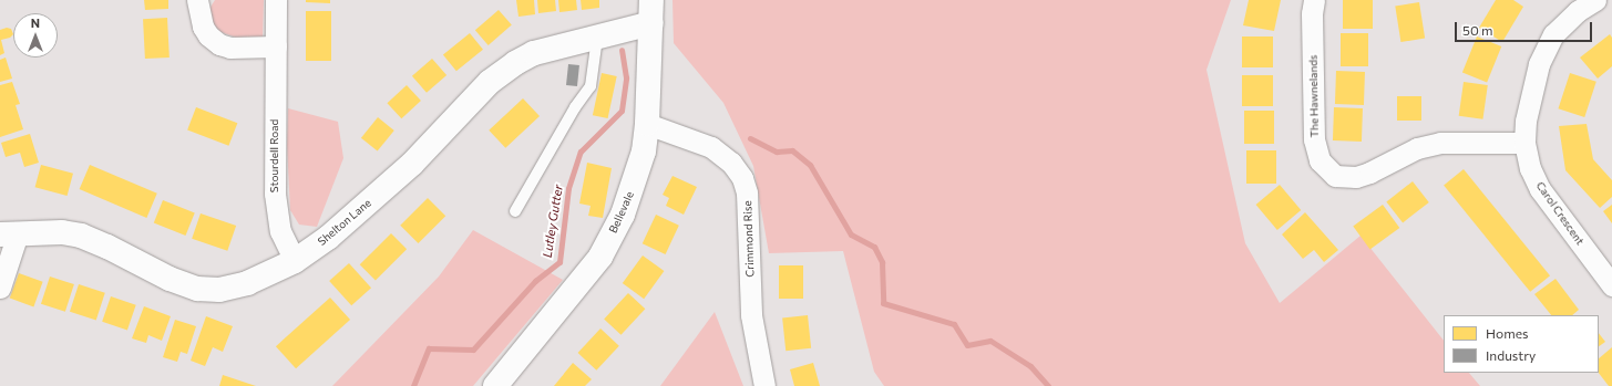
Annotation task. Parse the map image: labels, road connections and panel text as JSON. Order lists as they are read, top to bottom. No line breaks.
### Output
{"streets":{"street":["The Hawnelands","Stourdell Road","Bellevale","Carol Crescent","Shelton Lane","Crimmond Rise"]},"crossings":[["The Hawnelands","Carol Crescent"],["Stourdell Road","Shelton Lane"],["Bellevale","Shelton Lane"],["Bellevale","Crimmond Rise"]],"water":["Lutley Gutter"],"legend":["Homes","Industry"],"scale_bar":"50 m","north":"top"}
